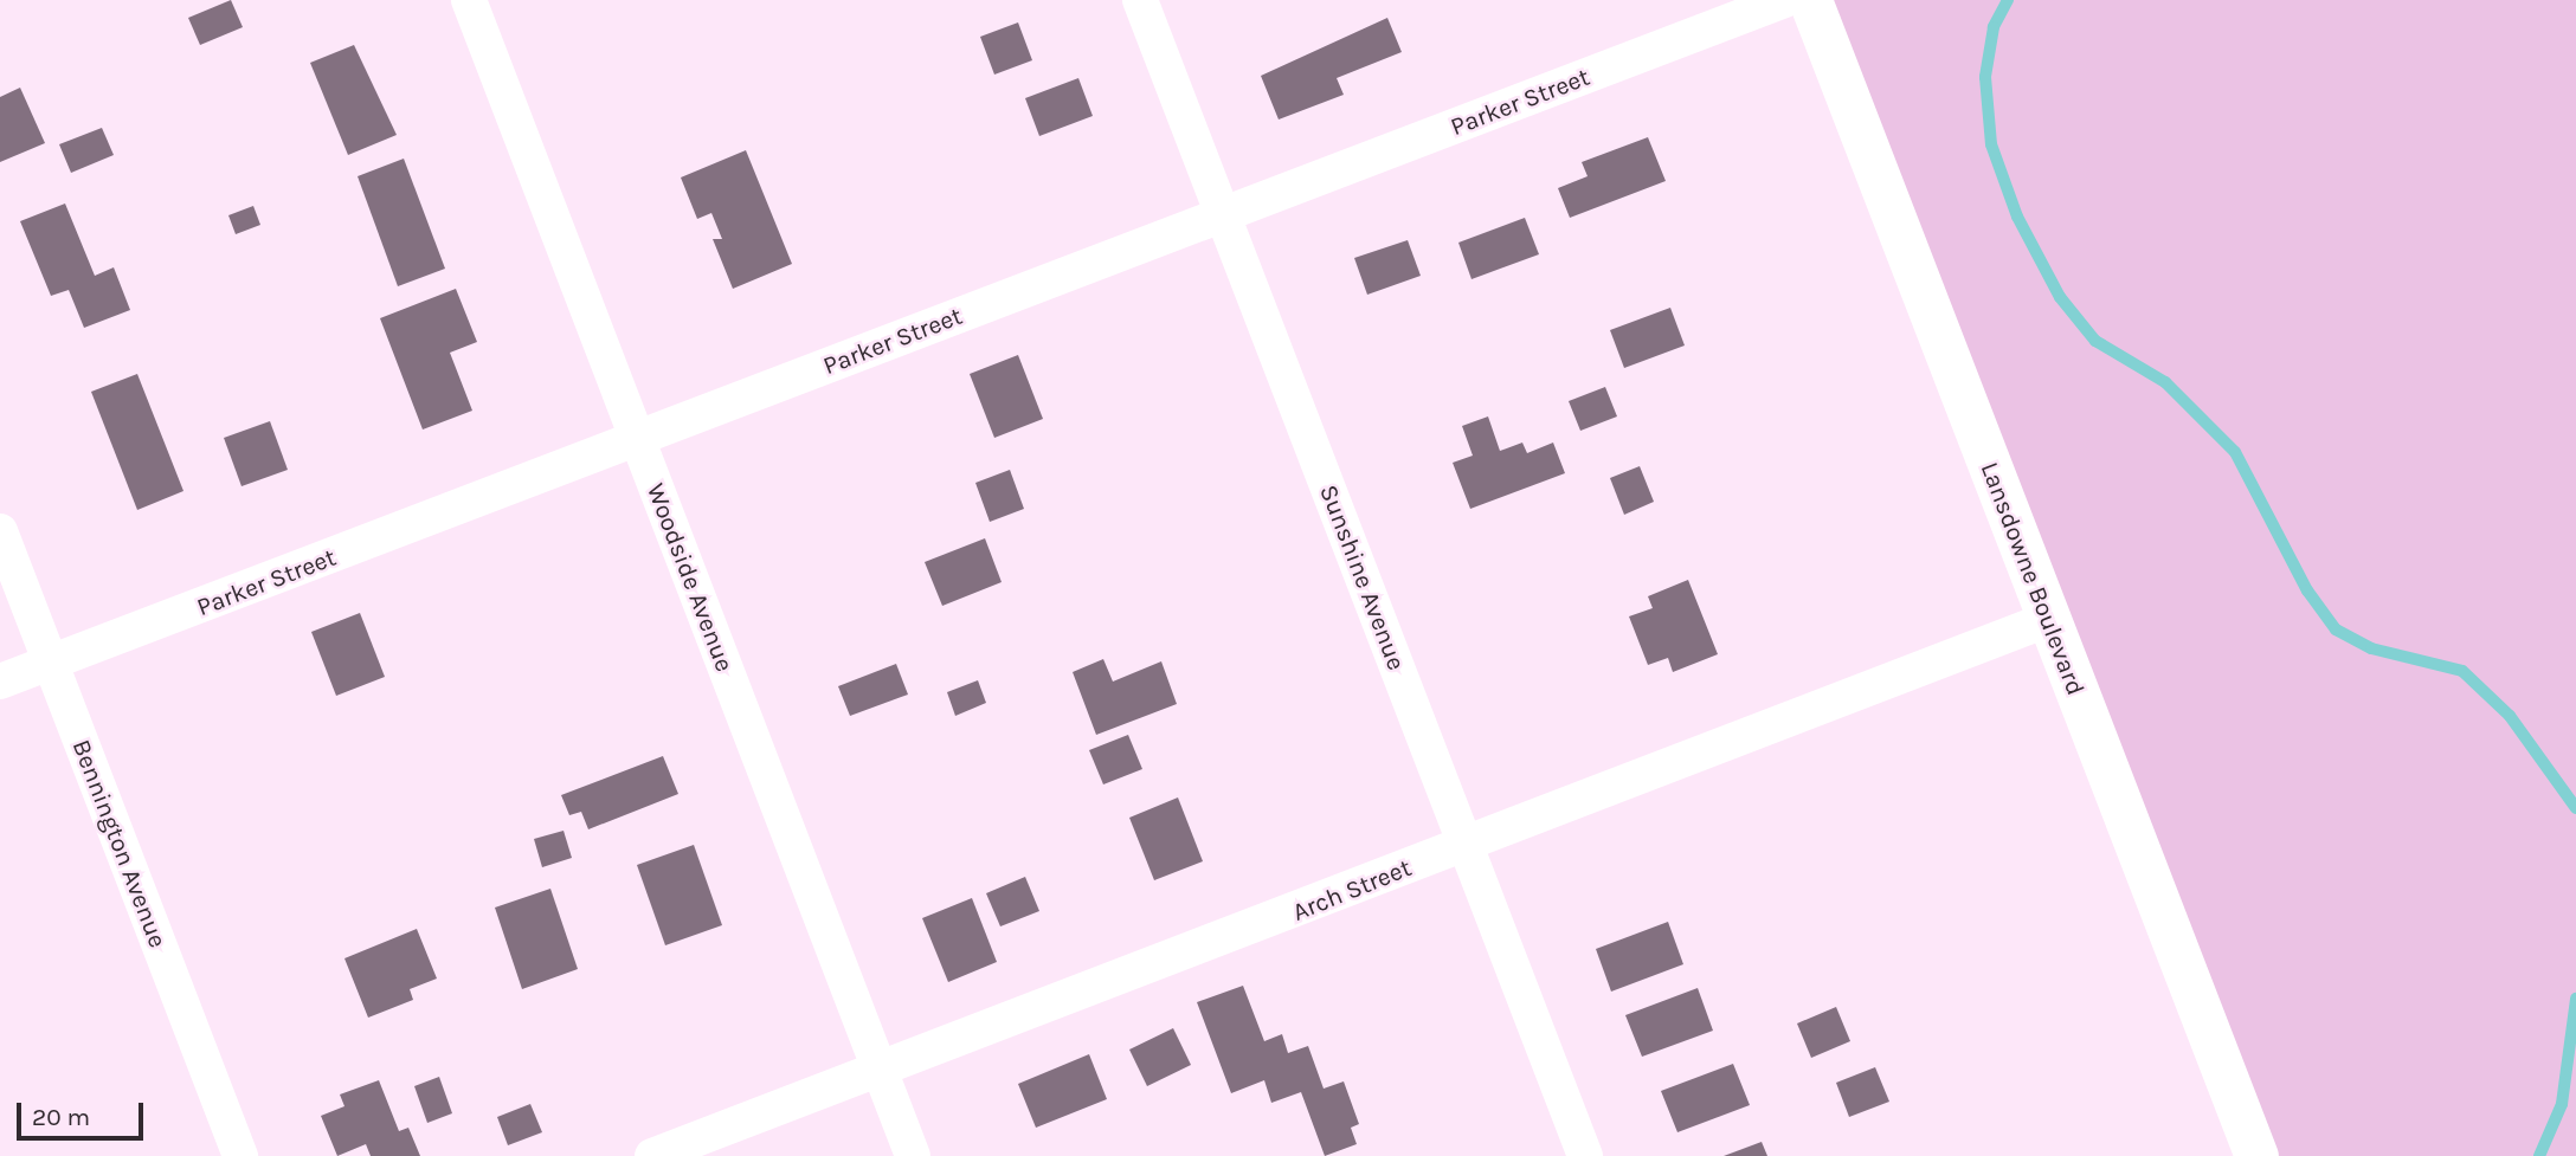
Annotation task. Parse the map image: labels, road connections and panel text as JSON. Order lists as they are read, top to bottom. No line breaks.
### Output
{"streets":{"street":["Parker Street","Woodside Avenue","Sunshine Avenue","Lansdowne Boulevard","Bennington Avenue","Arch Street"]},"crossings":[["Parker Street","Woodside Avenue"],["Parker Street","Sunshine Avenue"],["Parker Street","Bennington Avenue"],["Woodside Avenue","Arch Street"],["Sunshine Avenue","Arch Street"],["Lansdowne Boulevard","Arch Street"]],"scale_bar":"20 m"}
